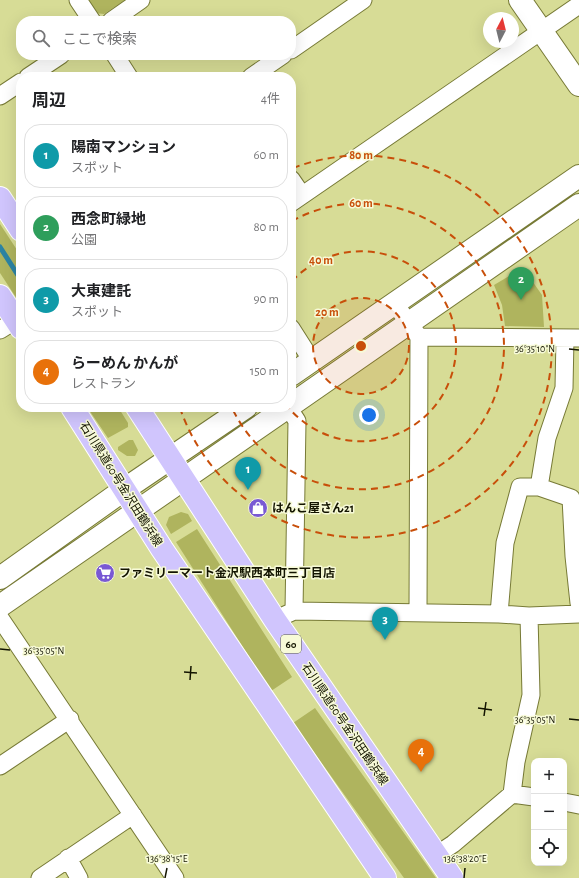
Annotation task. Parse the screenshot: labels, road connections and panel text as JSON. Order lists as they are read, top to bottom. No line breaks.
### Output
{"streets":{"main road":["石川県道60号金沢田鶴浜線","60"]},"places":{"shop":["はんこ屋さん21"],"supermarket":["ファミリーマート金沢駅西本町三丁目店"]},"north":"top","page":{"search":"ここで検索","heading":["周辺","4件"],"list":[{"mark":"1","name":"陽南マンション","note":"スポット","value":"60 m"},{"mark":"2","name":"西念町緑地","note":"公園","value":"80 m"},{"mark":"3","name":"大東建託","note":"スポット","value":"90 m"},{"mark":"4","name":"らーめん かんが","note":"レストラン","value":"150 m"}],"pins":["2","1","3","4"],"map_buttons":["+","−"]},"coordinates":["36°35'10\"N","36°35'05\"N","136°38'15\"E","136°38'20\"E"],"rings":["80 m","60 m","40 m","20 m"]}
